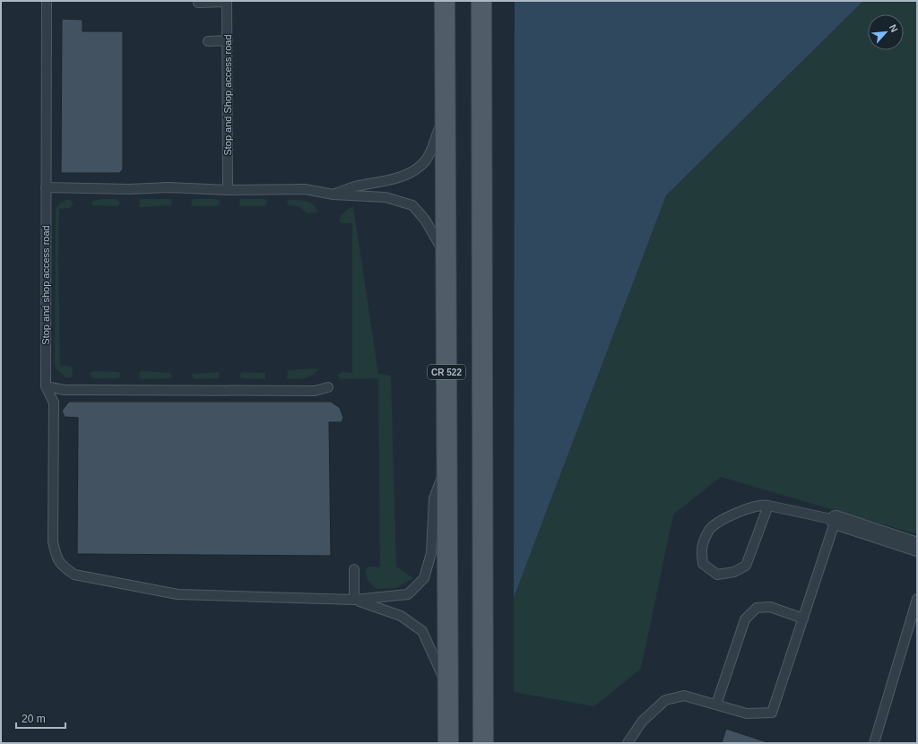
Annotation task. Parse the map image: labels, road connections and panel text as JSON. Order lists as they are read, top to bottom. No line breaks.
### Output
{"streets":{"main road":["CR 522"],"lane":["Stop and Shop access road","Stop and shop access road"]},"scale_bar":"20 m","north":"top right"}
